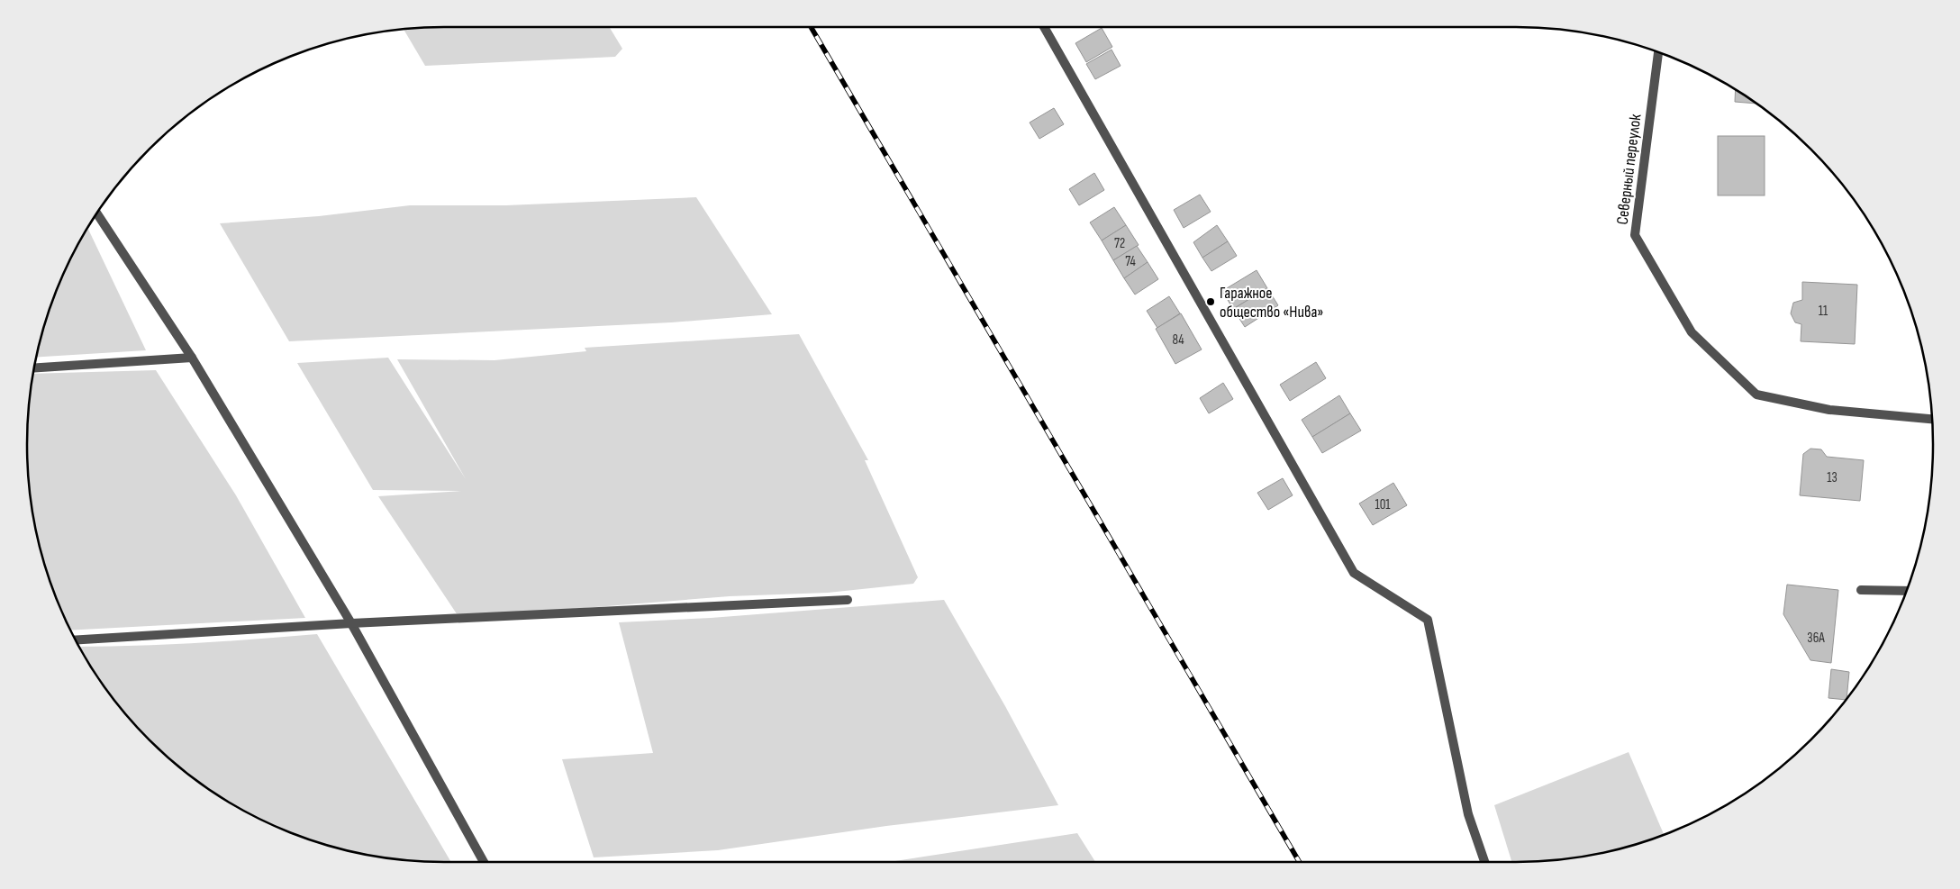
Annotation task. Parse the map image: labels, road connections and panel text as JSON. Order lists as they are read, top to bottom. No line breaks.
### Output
{"streets":{"street":["Северный переулок"]},"places":["Гаражное общество «Нива»"],"house_numbers":["72","74","11","84","13","101","36А"]}
